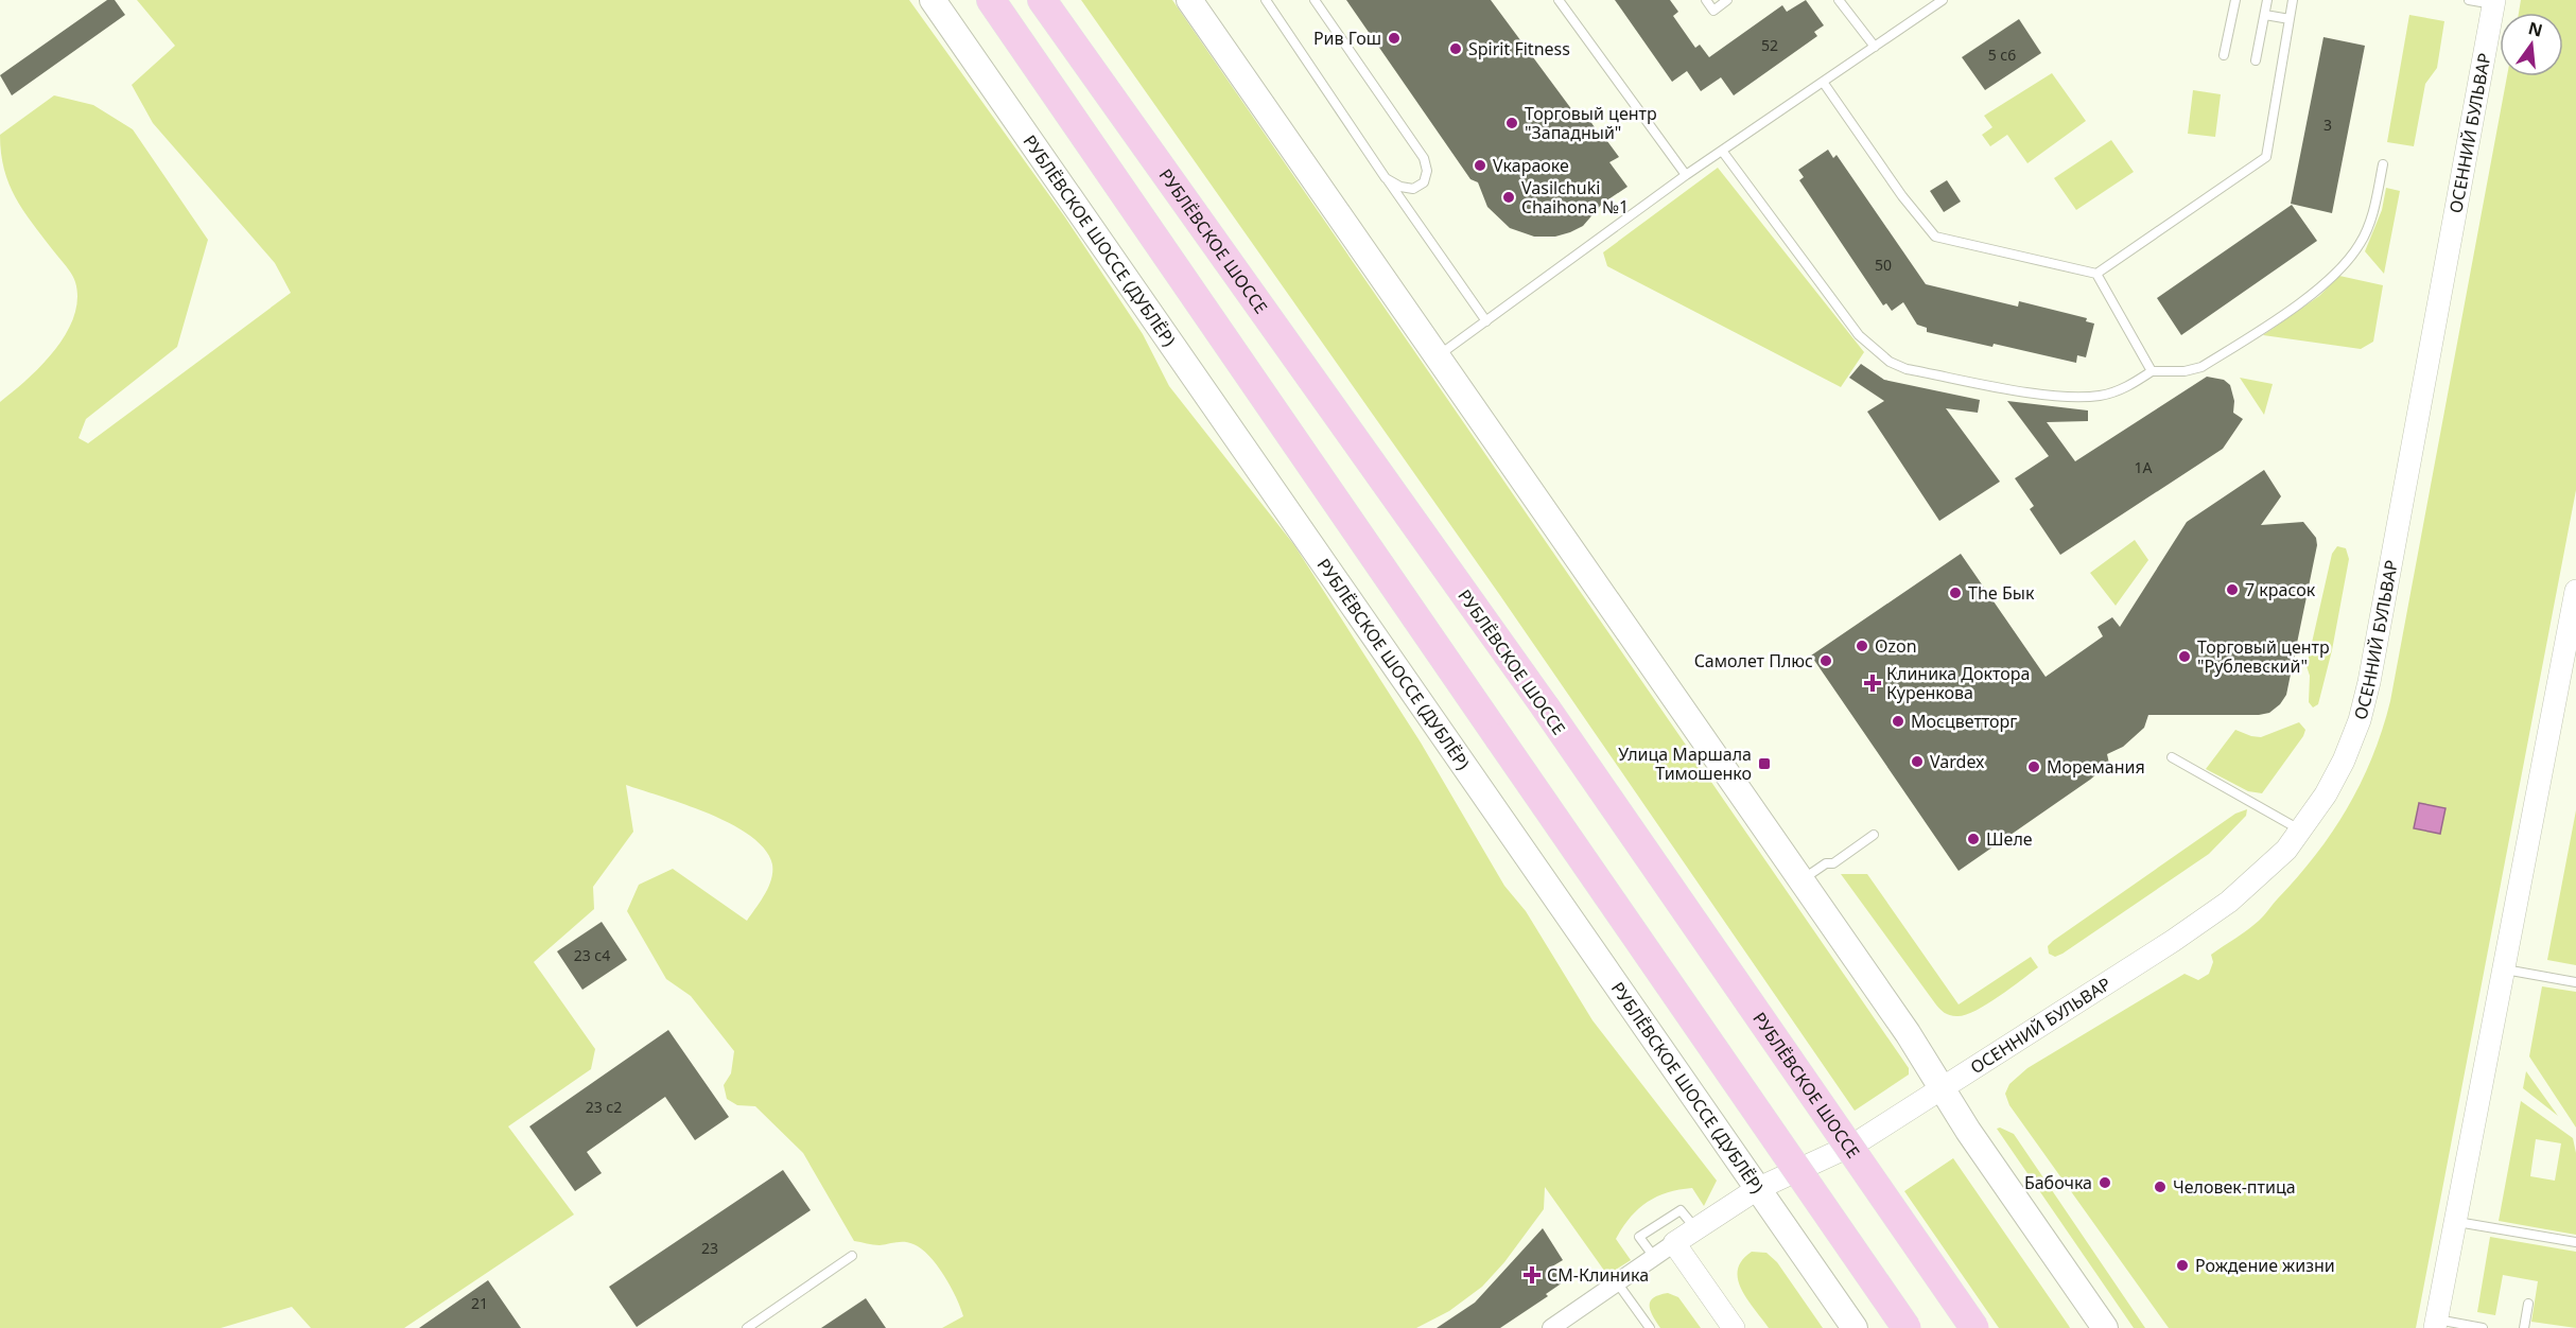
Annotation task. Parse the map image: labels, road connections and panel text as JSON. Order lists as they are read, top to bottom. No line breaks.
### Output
{"streets":{"main road":["РУБЛЁВСКОЕ ШОССЕ (ДУБЛЁР)","РУБЛЁВСКОЕ ШОССЕ"],"street":["ОСЕННИЙ БУЛЬВАР"]},"places":{"other":["Рив Гош","Spirit Fitness","Торговый центр \"Западный\"","Vкараоке","Vasilchuki Chaihona №1","7 красок","The Бык","Ozon","Торговый центр \"Рублевский\"","Самолет Плюс","Мосцветторг","Vardex","Моремания","Шеле","Бабочка","Человек-птица","Рождение жизни"],"health":["Клиника Доктора Куренкова","СМ-Клиника"],"transit":["Улица Маршала Тимошенко"]},"house_numbers":["52","5 с6","3","50","1А","23 с4","23 с2","23","21"],"north":"top"}
